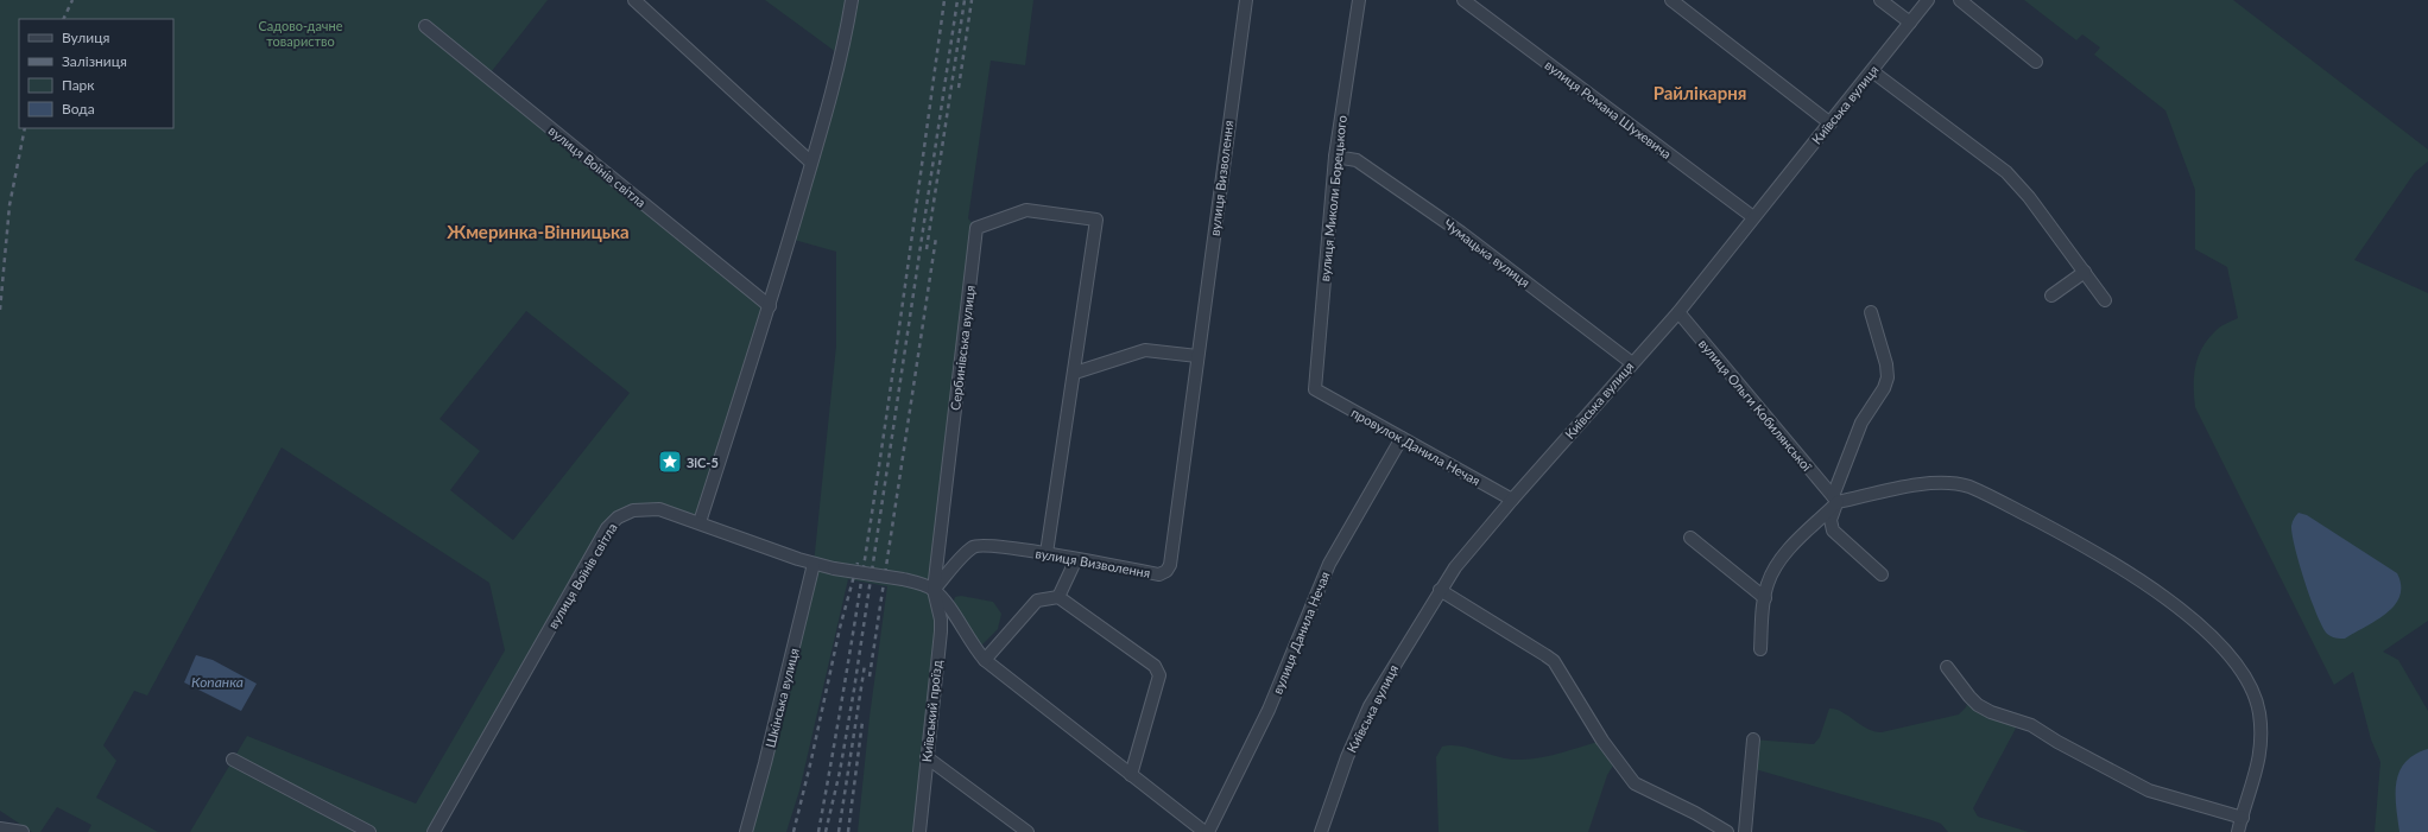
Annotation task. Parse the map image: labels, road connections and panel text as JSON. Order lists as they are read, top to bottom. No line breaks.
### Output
{"streets":{"street":["Київська вулиця","вулиця Романа Шухевича","вулиця Воїнів світла","вулиця Визволення","вулиця Миколи Борецького","Чумацька вулиця","Сербинівська вулиця","вулиця Ольги Кобилянської","провулок Данила Нечая","вулиця Данила Нечая","Шкінська вулиця","Київський проїзд"]},"crossings":[["Київська вулиця","вулиця Романа Шухевича"],["Київська вулиця","Чумацька вулиця"],["Київська вулиця","вулиця Ольги Кобилянської"],["Київська вулиця","провулок Данила Нечая"],["вулиця Визволення","Сербинівська вулиця"],["вулиця Визволення","Київський проїзд"],["вулиця Миколи Борецького","Чумацька вулиця"],["вулиця Миколи Борецького","провулок Данила Нечая"],["Сербинівська вулиця","Київський проїзд"],["провулок Данила Нечая","вулиця Данила Нечая"]],"districts":["Райлікарня","Жмеринка-Вінницька"],"water":["Копанка"],"parks":["Садово-дачне товариство"],"places":{"place":["ЗіС-5"]},"legend":["Вулиця","Залізниця","Парк","Вода"]}
